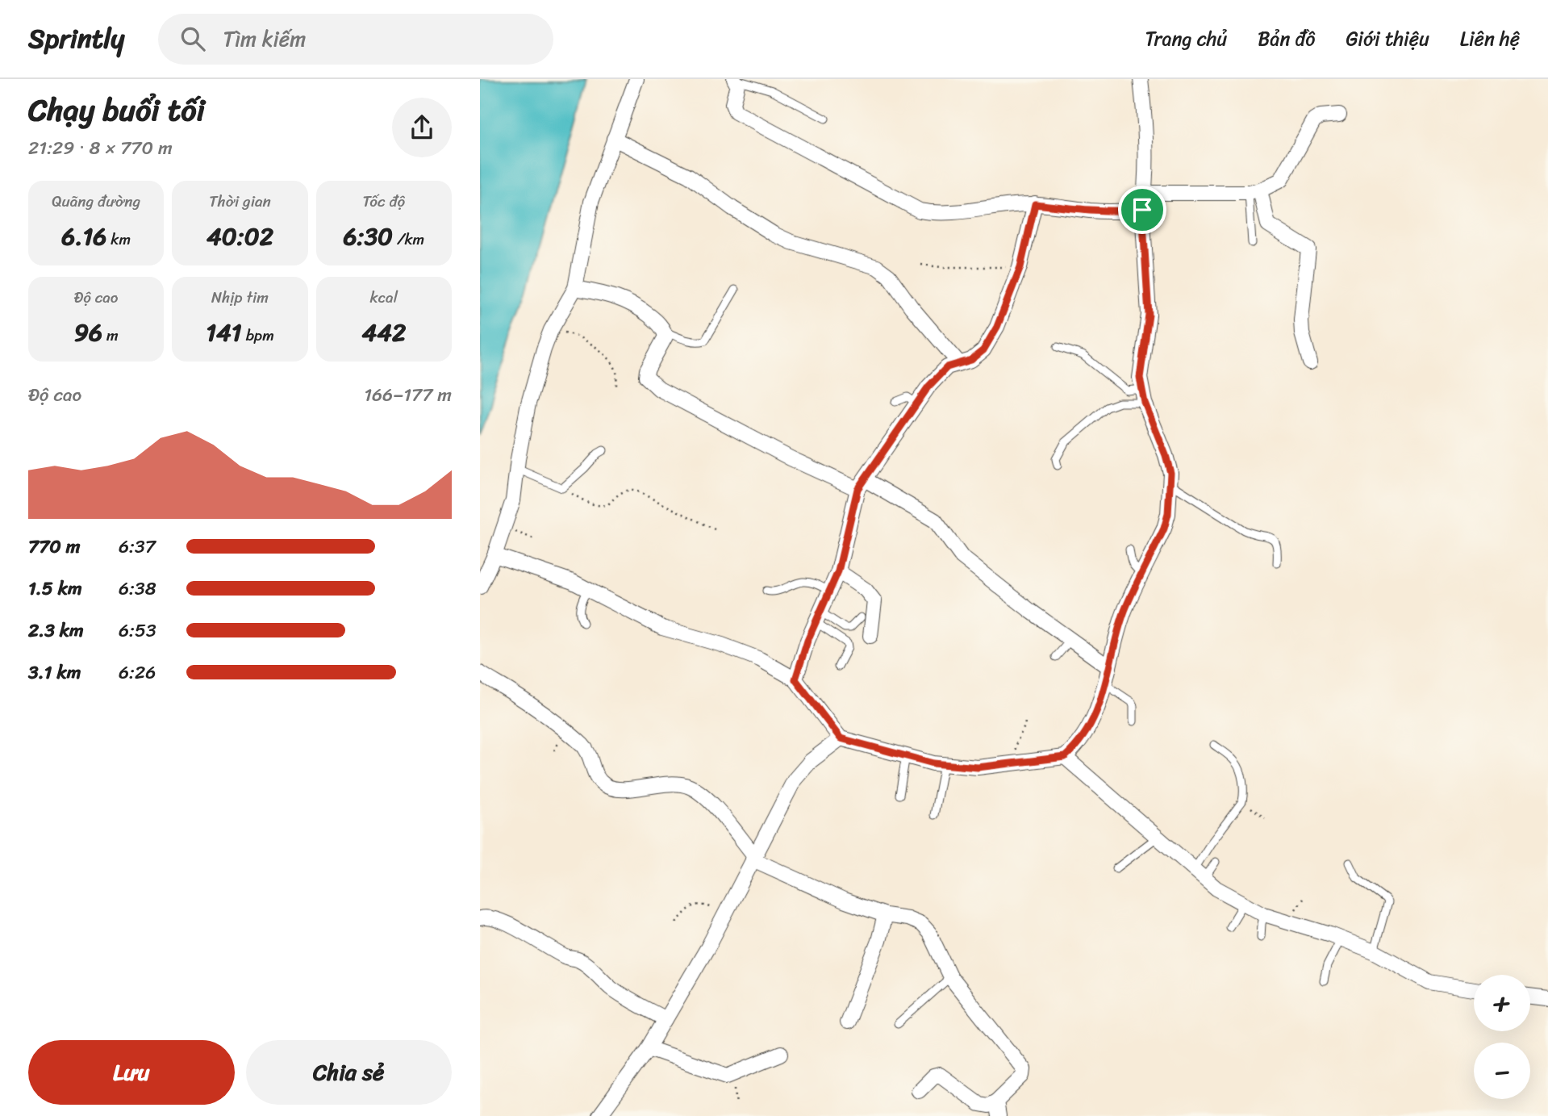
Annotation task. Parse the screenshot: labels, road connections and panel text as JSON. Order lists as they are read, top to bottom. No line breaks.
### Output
{"page":{"header":"Sprintly","search":"Tìm kiếm","nav":["Trang chủ","Bản đồ","Giới thiệu","Liên hệ"],"heading":["Chạy buổi tối","21:29 · 8 × 770 m"],"stats":[["Quãng đường","6.16 km"],["Thời gian","40:02"],["Tốc độ","6:30 /km"],["Độ cao","96 m"],["Nhịp tim","141 bpm"],["kcal","442"]],"chart":["Độ cao","166–177 m"],"list":[{"name":"770 m","note":"6:37"},{"name":"1.5 km","note":"6:38"},{"name":"2.3 km","note":"6:53"},{"name":"3.1 km","note":"6:26"}],"map_buttons":["+","−"],"buttons":["Lưu","Chia sẻ"]}}
